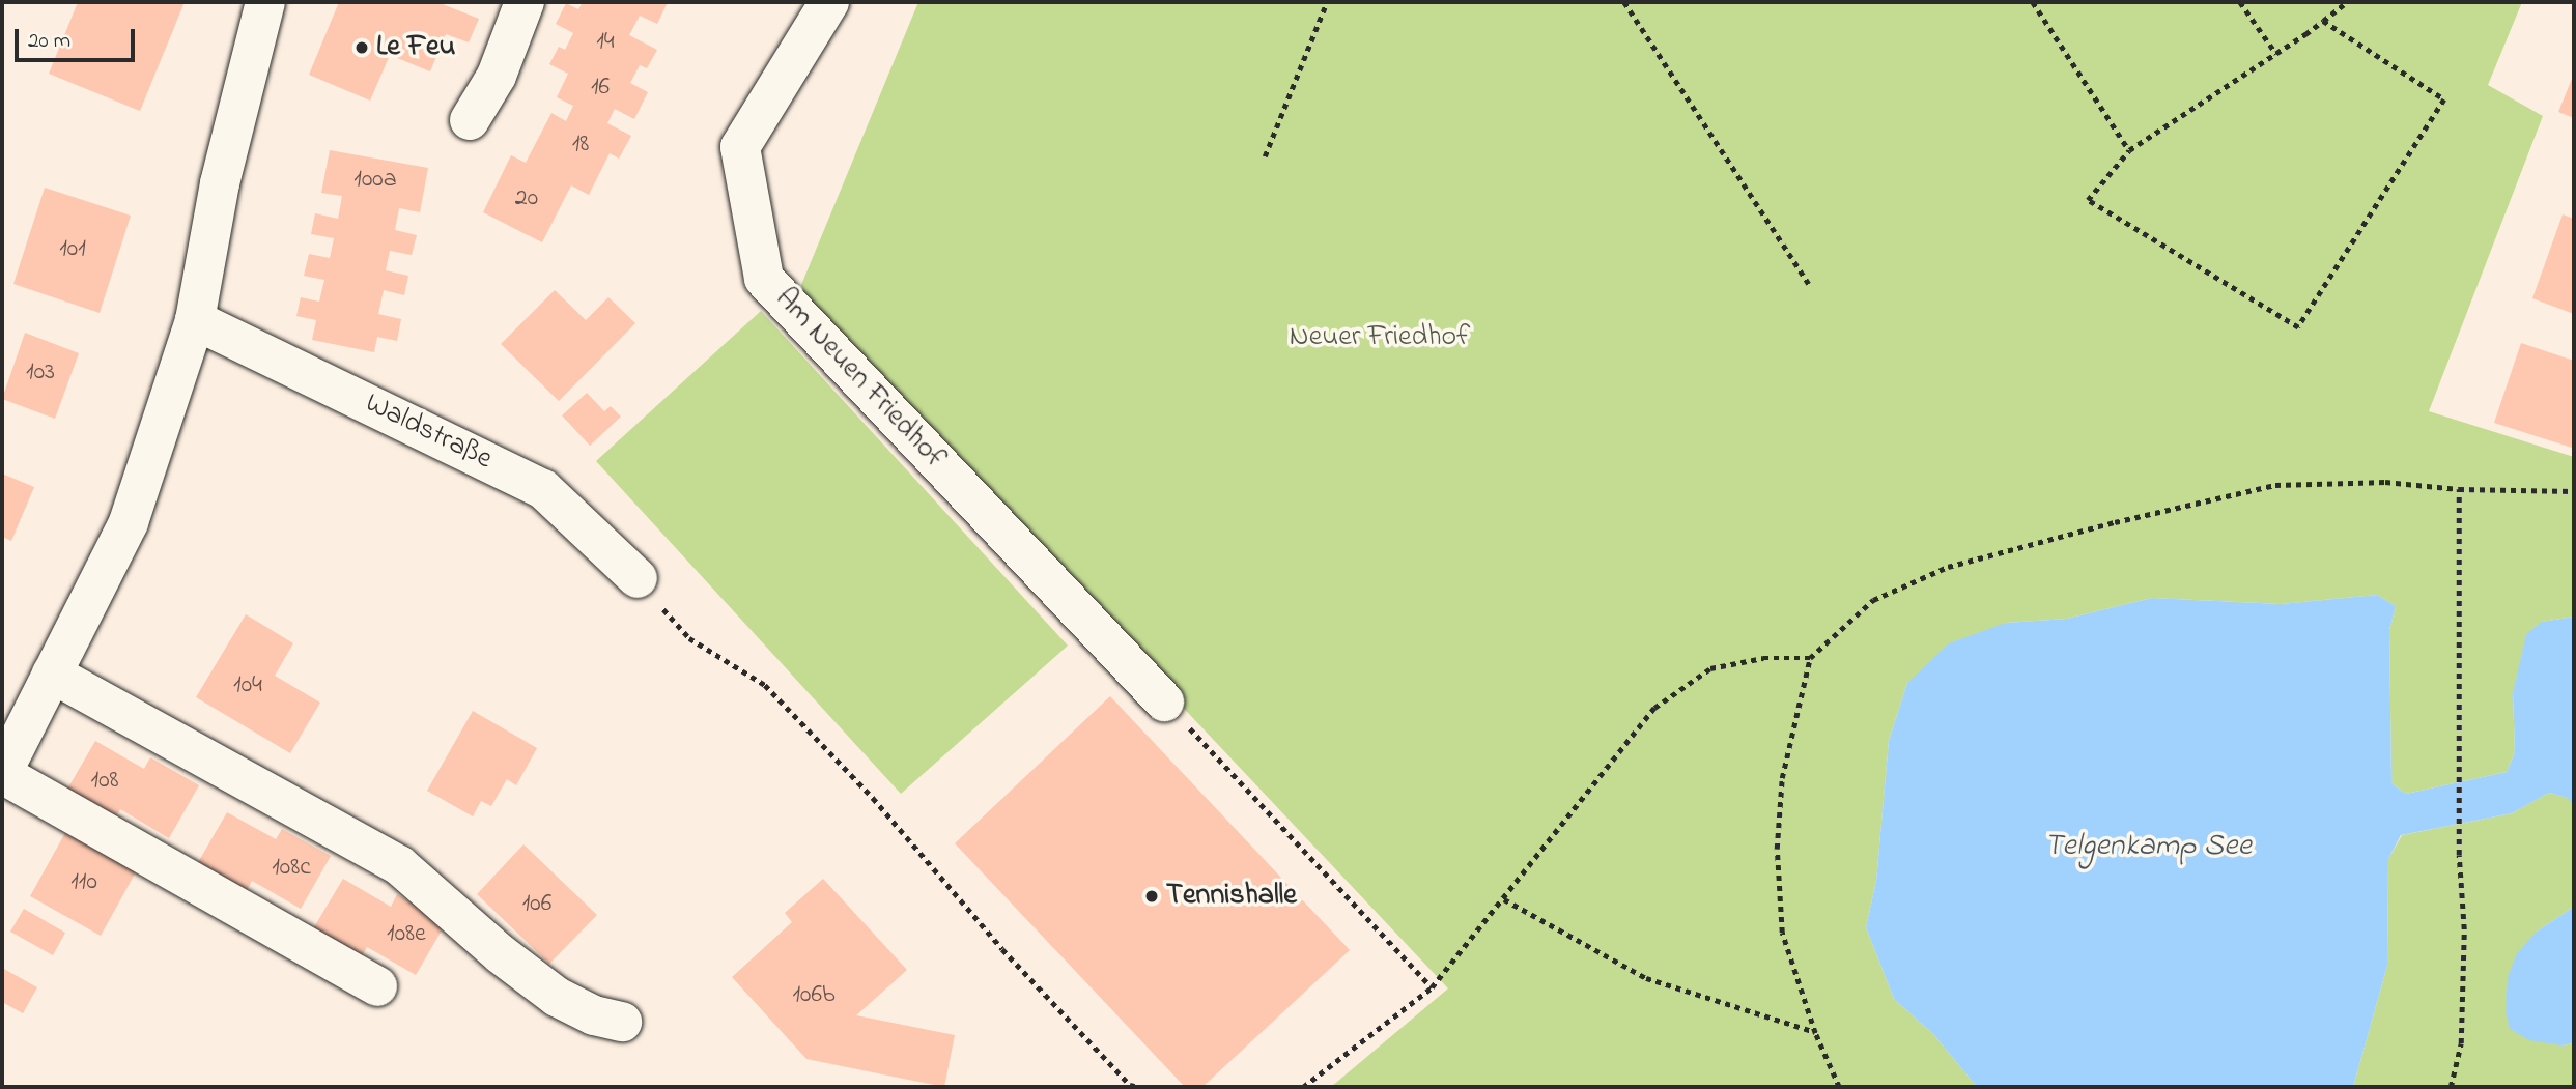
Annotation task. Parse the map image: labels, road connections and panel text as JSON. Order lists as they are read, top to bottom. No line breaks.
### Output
{"streets":{"street":["Am Neuen Friedhof","Waldstraße"]},"water":["Telgenkamp See"],"parks":["Neuer Friedhof"],"places":["Le Feu","Tennishalle"],"house_numbers":["14","16","18","100a","20","101","103","104","108","108c","110","106","108e","106b"],"scale_bar":"20 m"}
